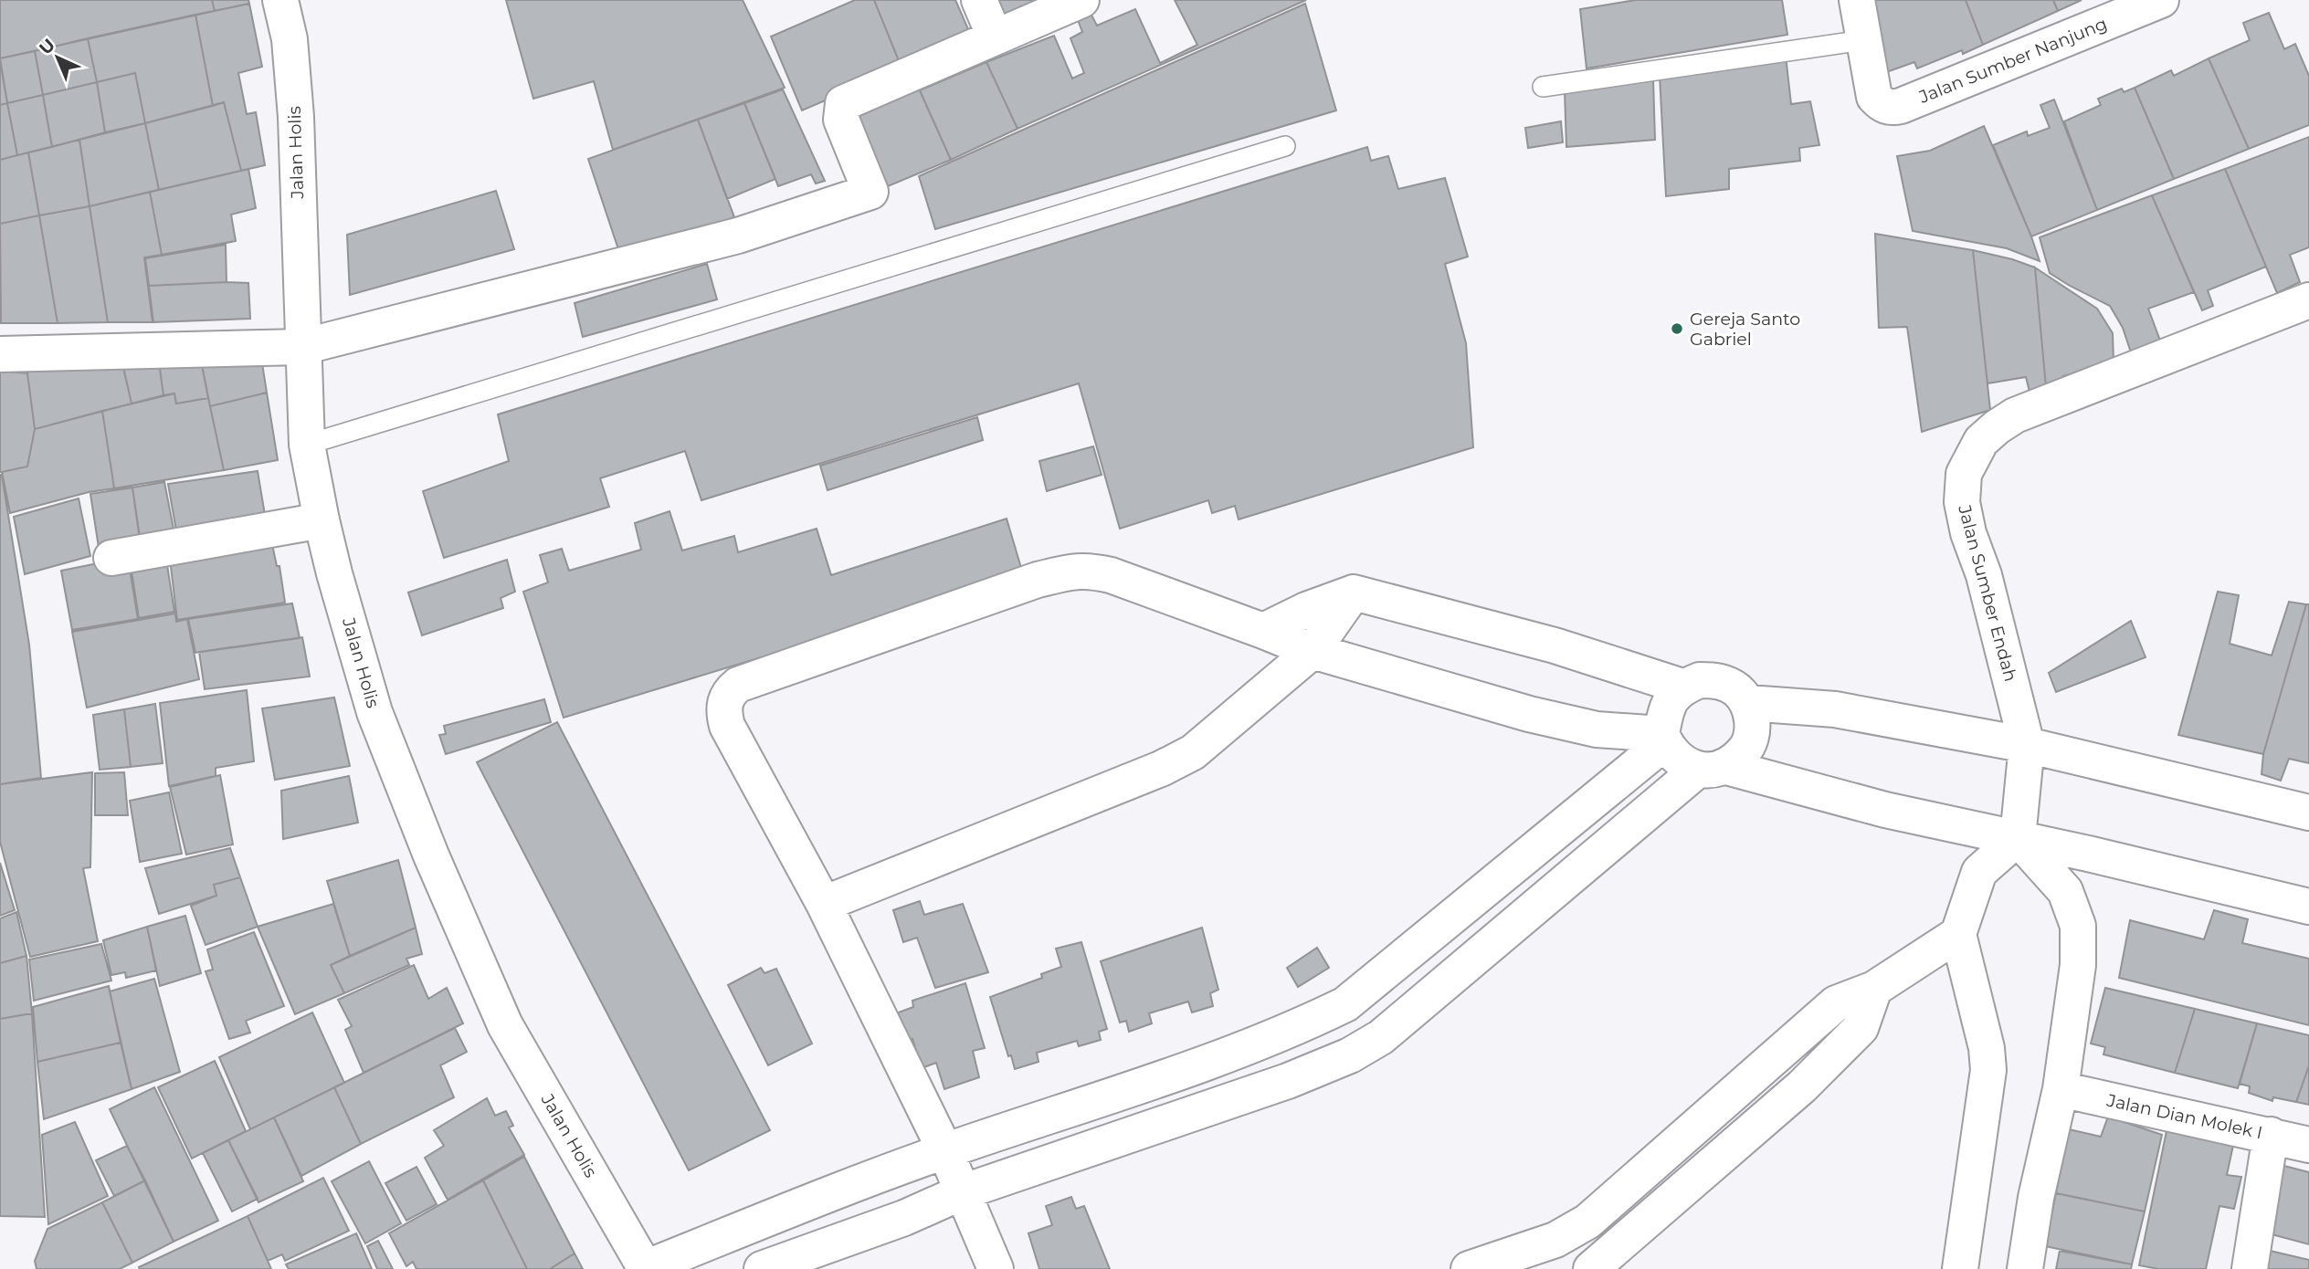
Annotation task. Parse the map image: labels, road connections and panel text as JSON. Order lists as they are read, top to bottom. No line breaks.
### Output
{"streets":{"street":["Jalan Sumber Nanjung","Jalan Holis","Jalan Sumber Endah","Jalan Dian Molek I"]},"places":["Gereja Santo Gabriel"],"north":"top left"}
